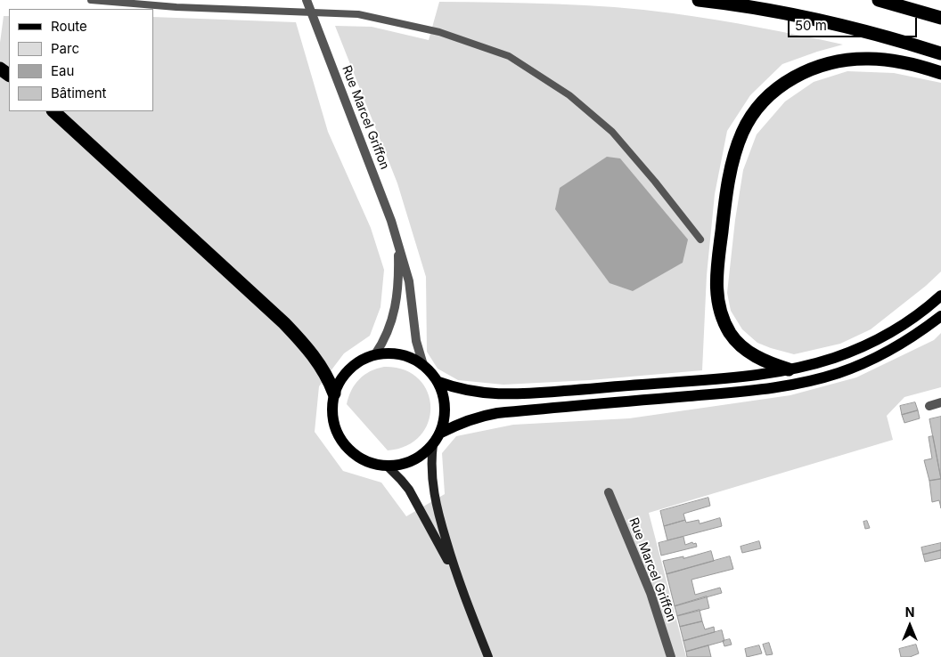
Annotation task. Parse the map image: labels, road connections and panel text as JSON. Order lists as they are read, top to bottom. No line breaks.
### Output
{"streets":{"street":["Rue Marcel Griffon"]},"legend":["Route","Parc","Eau","Bâtiment"],"scale_bar":"50 m","north":"top"}
